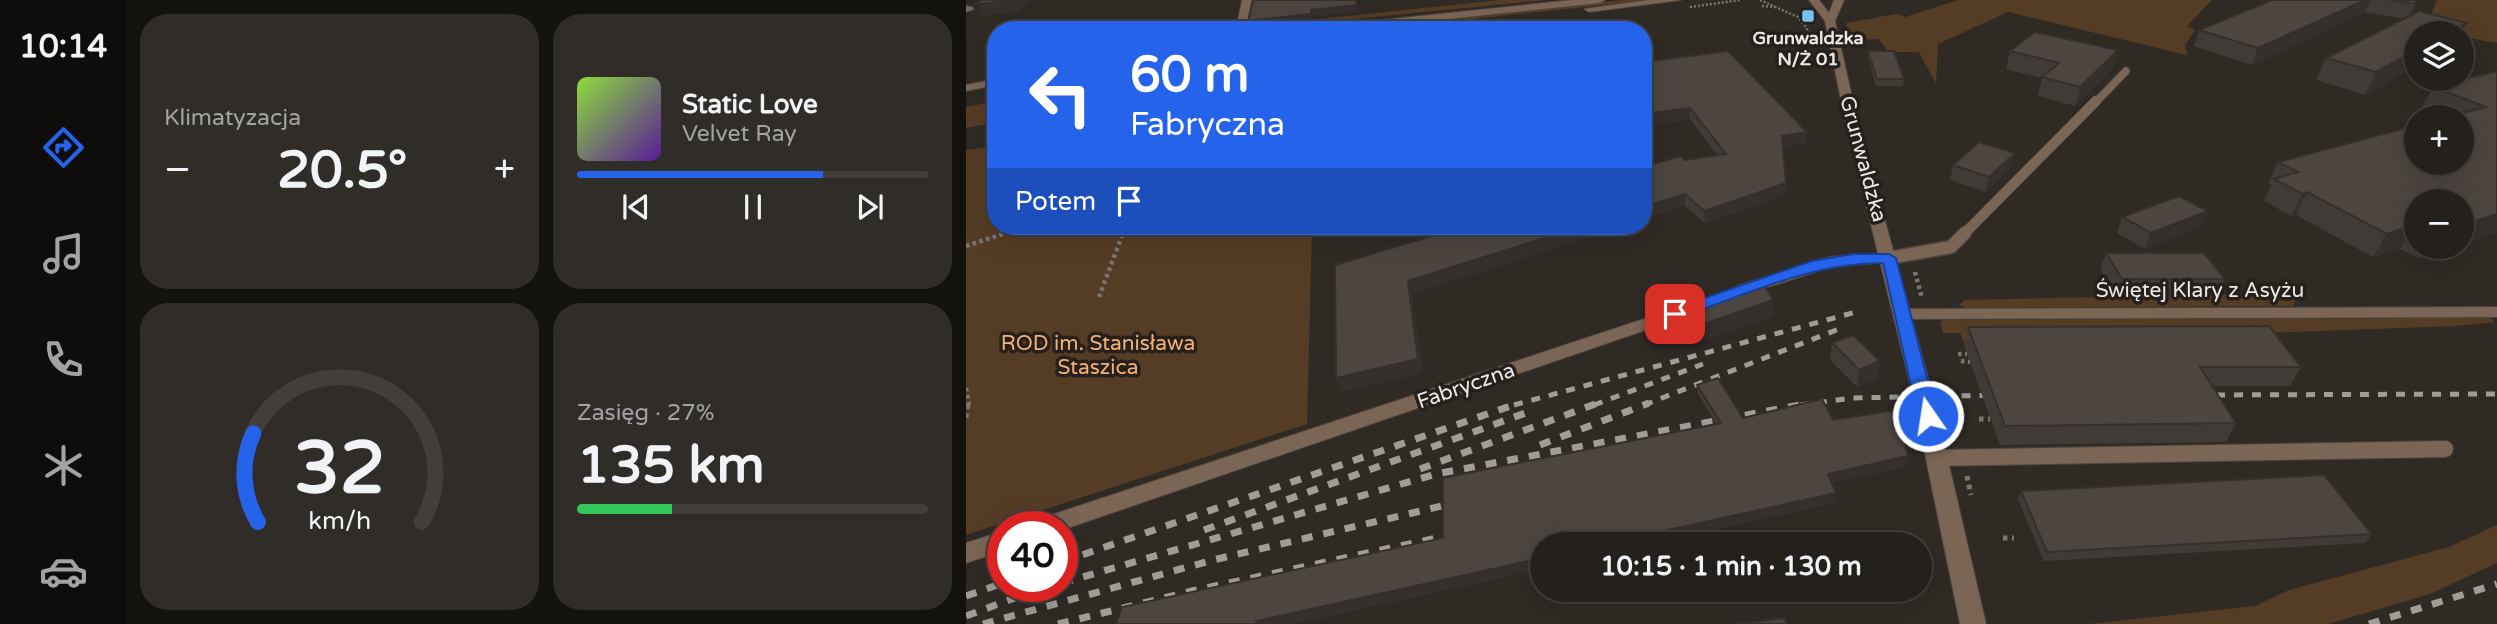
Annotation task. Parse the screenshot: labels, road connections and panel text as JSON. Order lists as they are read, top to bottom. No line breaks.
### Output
{"streets":{"street":["Grunwaldzka","Świętej Klary z Asyżu","Fabryczna"]},"crossings":[["Grunwaldzka","Świętej Klary z Asyżu"],["Grunwaldzka","Fabryczna"]],"parks":["ROD im. Stanisława Staszica"],"places":{"transit":["Grunwaldzka N/Ż 01"]},"page":{"tabs":"10:14","tile":["Klimatyzacja",["Zasięg · 27%","135 km"]],"map_buttons":["+","−"],"turn":["60 m","Fabryczna"],"song":["Static Love","Velvet Ray"],"heat":["−","20.5°","+"],"then":"Potem","limit":"40","trip":"10:15 · 1 min · 130 m","gauge":["32","km/h"]}}
